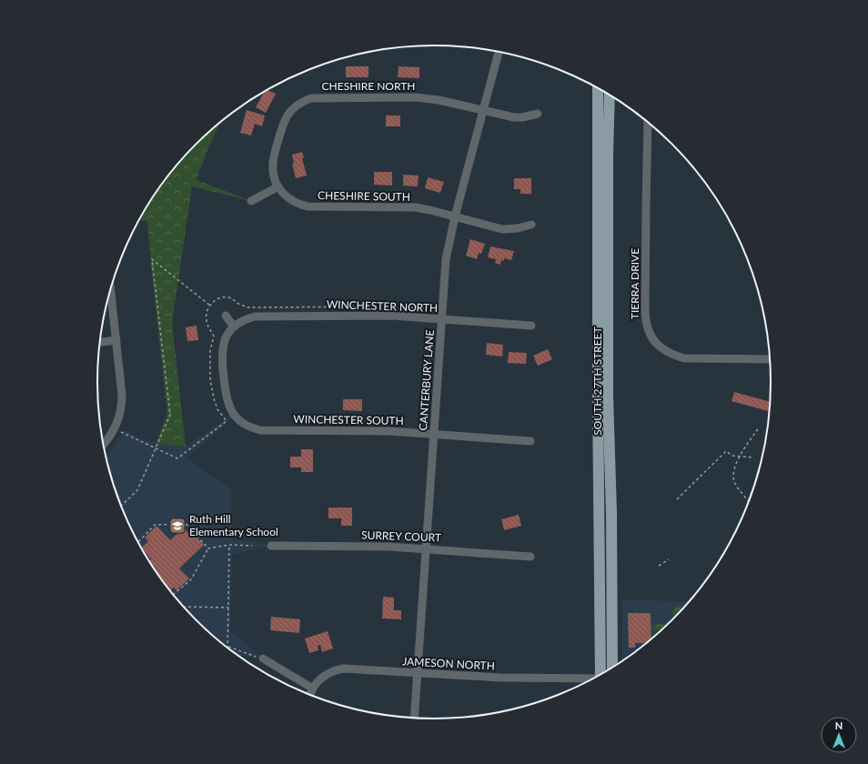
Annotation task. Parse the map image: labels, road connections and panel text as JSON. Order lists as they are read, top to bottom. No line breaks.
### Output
{"streets":{"main road":["SOUTH 27TH STREET"],"street":["CHESHIRE NORTH","CHESHIRE SOUTH","TIERRA DRIVE","WINCHESTER NORTH","CANTERBURY LANE","WINCHESTER SOUTH","SURREY COURT","JAMESON NORTH"]},"crossings":[["CHESHIRE NORTH","CHESHIRE SOUTH"],["CHESHIRE NORTH","CANTERBURY LANE"],["CHESHIRE SOUTH","CANTERBURY LANE"],["WINCHESTER NORTH","CANTERBURY LANE"],["WINCHESTER NORTH","WINCHESTER SOUTH"],["CANTERBURY LANE","WINCHESTER SOUTH"],["CANTERBURY LANE","SURREY COURT"],["CANTERBURY LANE","JAMESON NORTH"]],"places":{"school or university":["Ruth Hill Elementary School"]},"north":"top"}
